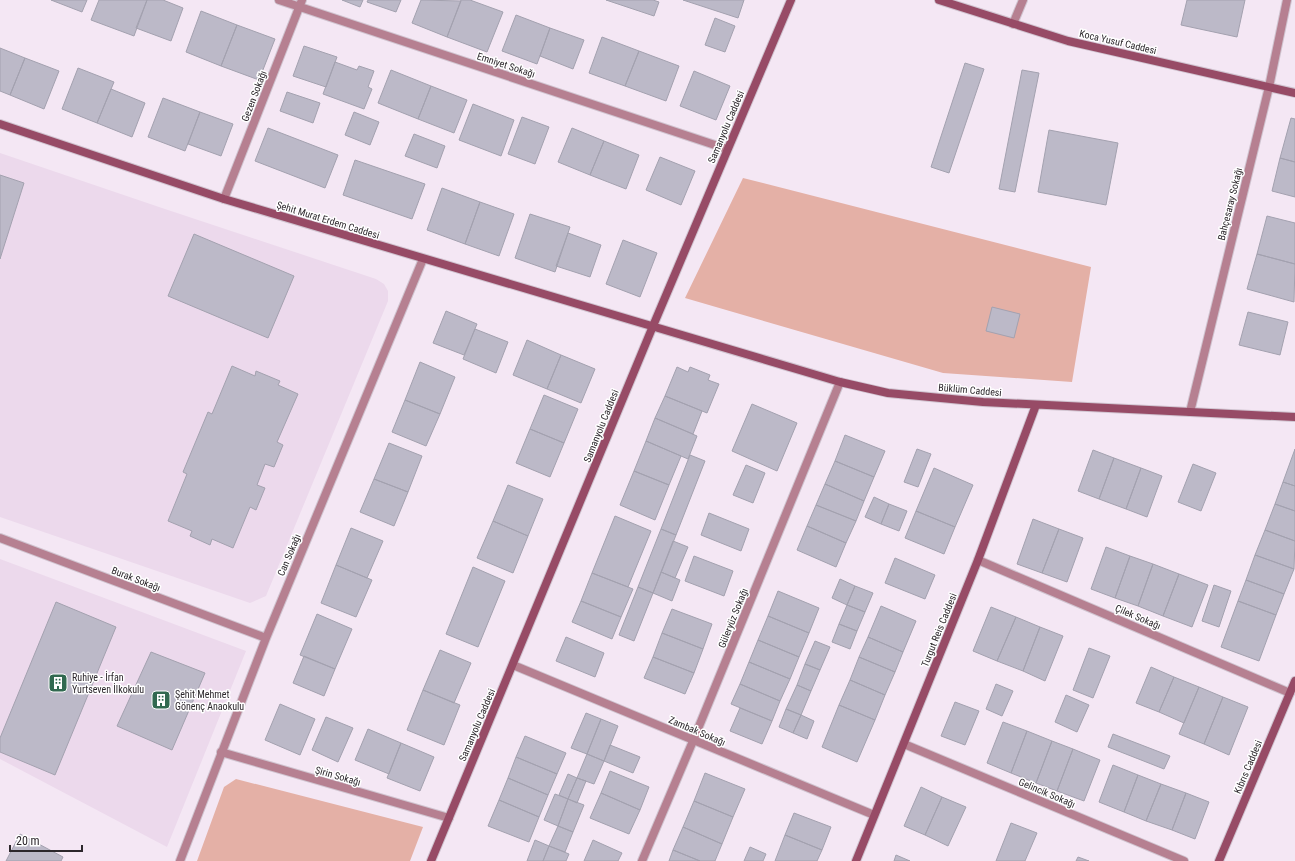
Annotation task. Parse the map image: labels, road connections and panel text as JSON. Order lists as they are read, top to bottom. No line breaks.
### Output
{"streets":{"street":["Koca Yusuf Caddesi","Emniyet Sokağı","Gezen Sokağı","Samanyolu Caddesi","Bahçesaray Sokağı","Şehit Murat Erdem Caddesi","Büklüm Caddesi","Can Sokağı","Burak Sokağı","Çilek Sokağı","Güleryüz Sokağı","Turgut Reis Caddesi","Zambak Sokağı","Kıbrıs Caddesi","Şirin Sokağı","Gelincik Sokağı"]},"crossings":[["Koca Yusuf Caddesi","Bahçesaray Sokağı"],["Emniyet Sokağı","Gezen Sokağı"],["Emniyet Sokağı","Samanyolu Caddesi"],["Gezen Sokağı","Şehit Murat Erdem Caddesi"],["Samanyolu Caddesi","Şehit Murat Erdem Caddesi"],["Samanyolu Caddesi","Büklüm Caddesi"],["Samanyolu Caddesi","Zambak Sokağı"],["Samanyolu Caddesi","Şirin Sokağı"],["Bahçesaray Sokağı","Büklüm Caddesi"],["Şehit Murat Erdem Caddesi","Büklüm Caddesi"],["Şehit Murat Erdem Caddesi","Can Sokağı"],["Büklüm Caddesi","Güleryüz Sokağı"],["Büklüm Caddesi","Turgut Reis Caddesi"],["Can Sokağı","Burak Sokağı"],["Can Sokağı","Şirin Sokağı"],["Çilek Sokağı","Turgut Reis Caddesi"],["Çilek Sokağı","Kıbrıs Caddesi"],["Güleryüz Sokağı","Zambak Sokağı"],["Turgut Reis Caddesi","Zambak Sokağı"],["Turgut Reis Caddesi","Gelincik Sokağı"]],"places":{"building":["Ruhiye - İrfan Yurtseven İlkokulu","Şehit Mehmet Gönenç Anaokulu"]},"scale_bar":"20 m"}
